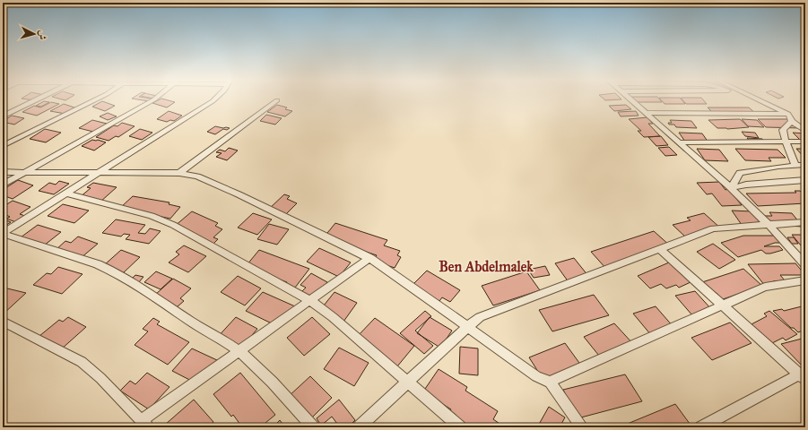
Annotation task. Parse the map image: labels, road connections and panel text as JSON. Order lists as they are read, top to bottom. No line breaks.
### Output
{"districts":["Ben Abdelmalek"],"north":"right"}
